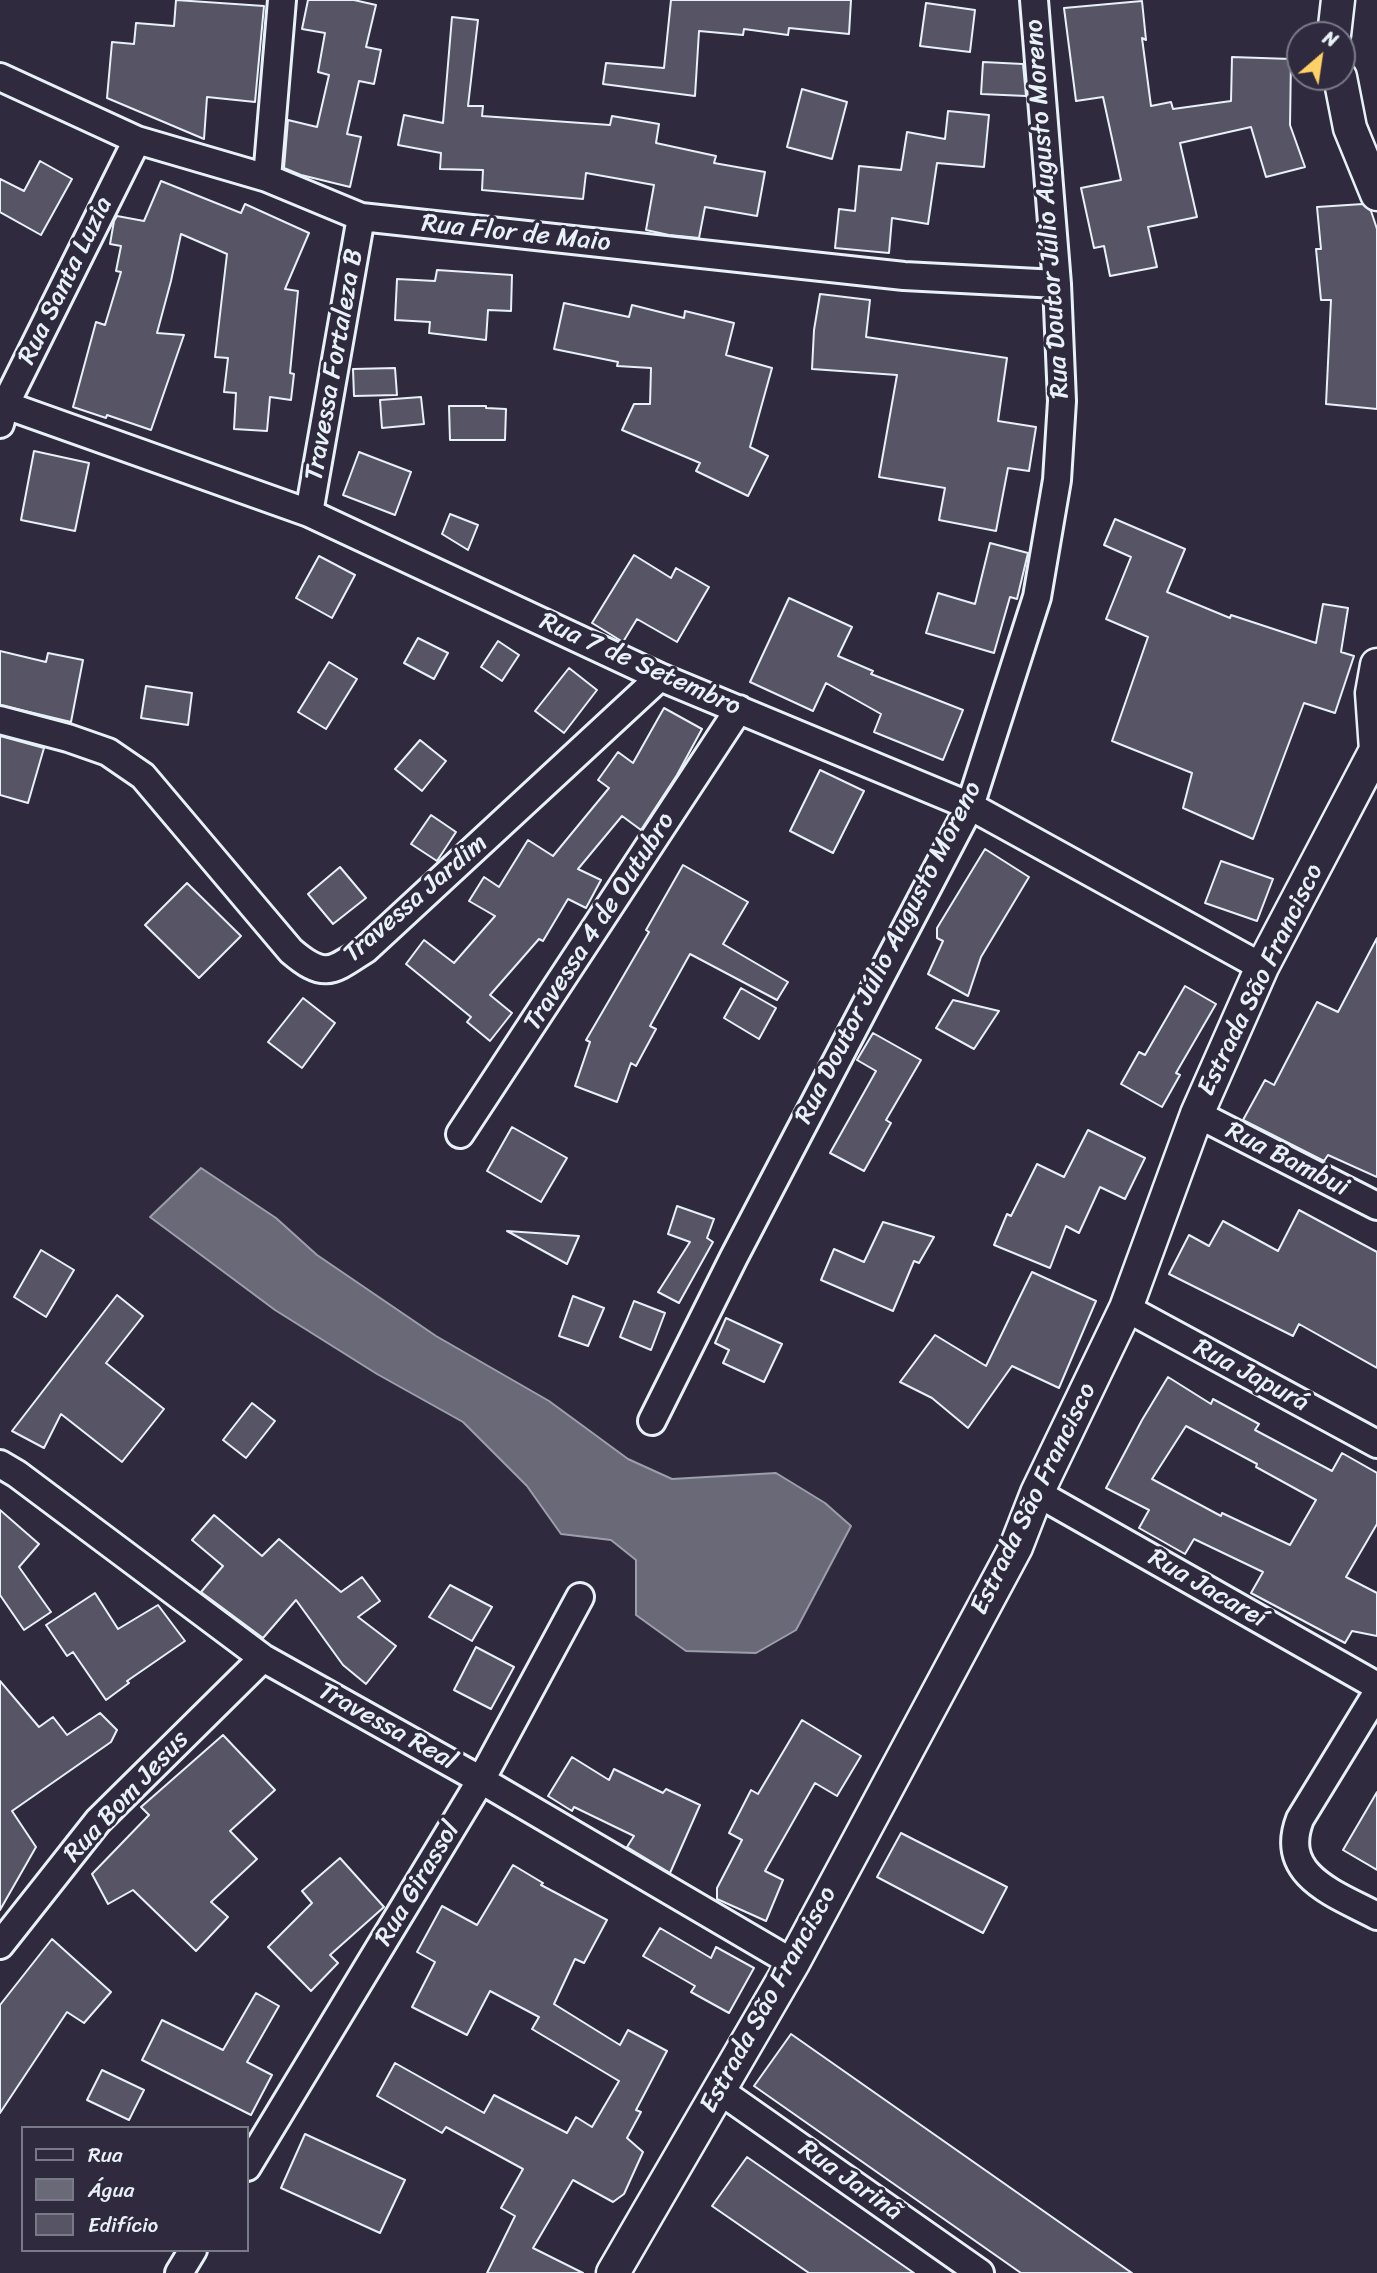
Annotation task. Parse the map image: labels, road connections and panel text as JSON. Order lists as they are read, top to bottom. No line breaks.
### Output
{"streets":{"street":["Rua Doutor Júlio Augusto Moreno","Rua Flor de Maio","Rua Santa Luzia","Travessa Fortaleza B","Rua 7 de Setembro","Travessa Jardim","Travessa 4 de Outubro","Estrada São Francisco","Rua Bambui","Rua Japurá","Rua Jacareí","Travessa Real","Rua Bom Jesus","Rua Girassol","Rua Jarinã"]},"crossings":[["Rua Doutor Júlio Augusto Moreno","Rua Flor de Maio"],["Rua Doutor Júlio Augusto Moreno","Rua 7 de Setembro"],["Rua Flor de Maio","Rua Santa Luzia"],["Rua Flor de Maio","Travessa Fortaleza B"],["Rua Santa Luzia","Rua 7 de Setembro"],["Travessa Fortaleza B","Rua 7 de Setembro"],["Rua 7 de Setembro","Travessa Jardim"],["Rua 7 de Setembro","Travessa 4 de Outubro"],["Rua 7 de Setembro","Estrada São Francisco"],["Estrada São Francisco","Rua Bambui"],["Estrada São Francisco","Rua Japurá"],["Estrada São Francisco","Rua Jacareí"],["Estrada São Francisco","Travessa Real"],["Estrada São Francisco","Rua Jarinã"],["Travessa Real","Rua Bom Jesus"],["Travessa Real","Rua Girassol"]],"legend":["Rua","Água","Edifício"],"north":"top right"}
